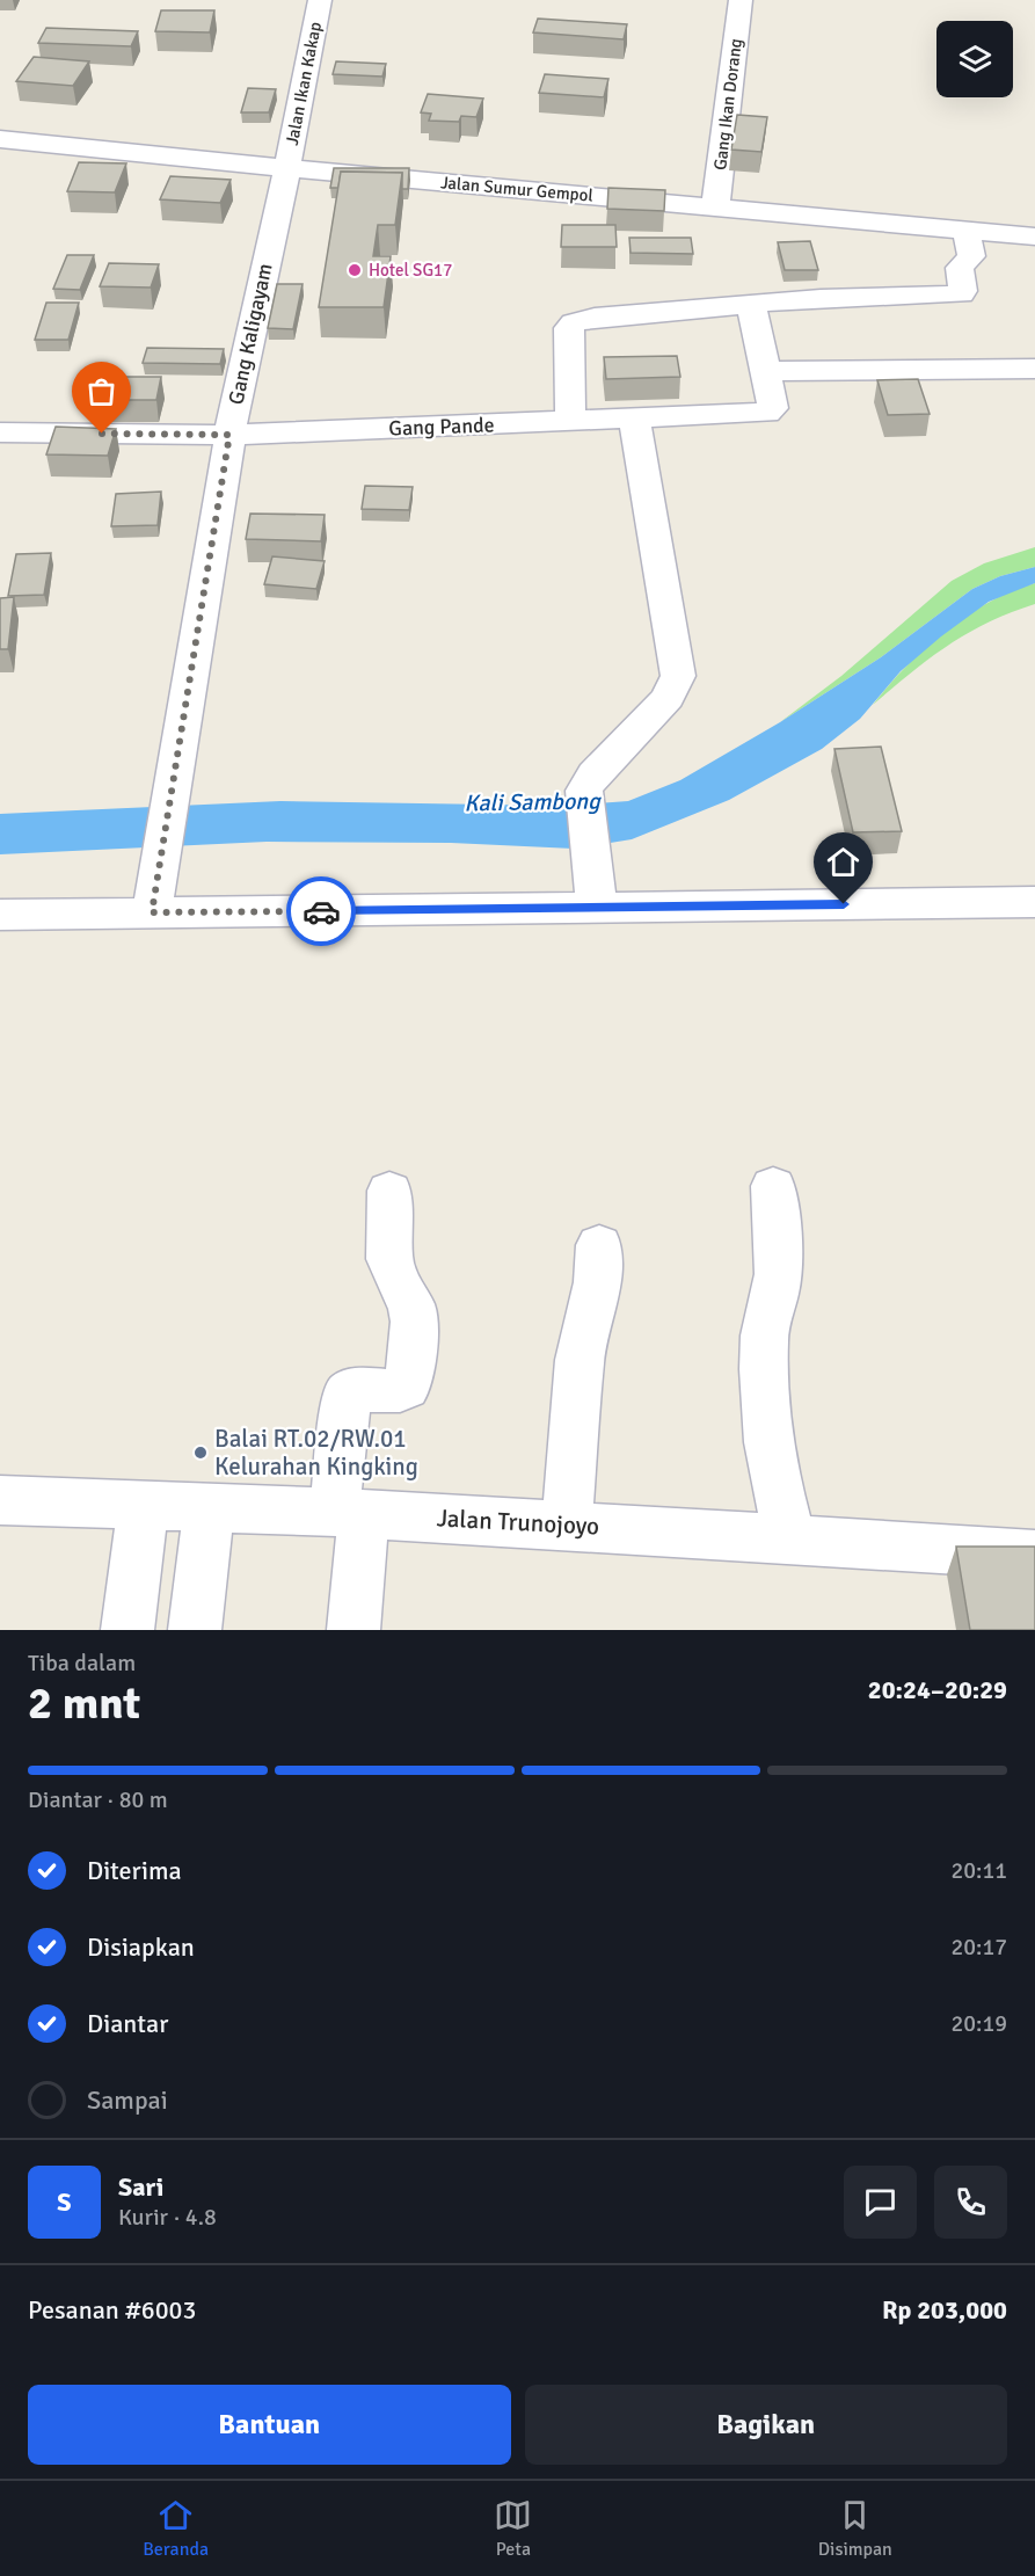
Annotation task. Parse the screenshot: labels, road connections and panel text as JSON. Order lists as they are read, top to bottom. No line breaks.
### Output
{"streets":{"street":["Jalan Ikan Kakap","Gang Ikan Dorang","Jalan Sumur Gempol","Gang Kaligayam","Gang Pande","Jalan Trunojoyo"]},"crossings":[["Jalan Ikan Kakap","Jalan Sumur Gempol"],["Jalan Ikan Kakap","Gang Kaligayam"],["Gang Ikan Dorang","Jalan Sumur Gempol"],["Jalan Sumur Gempol","Gang Kaligayam"],["Gang Kaligayam","Gang Pande"]],"water":["Kali Sambong"],"places":["Hotel SG17","Balai RT.02/RW.01 Kelurahan Kingking"],"page":{"heading":["2 mnt","Tiba dalam","20:24–20:29"],"panel":["Sari","Kurir · 4.8","Pesanan #6003","Rp 203,000"],"bar":"Diantar · 80 m","list":[["Diterima","20:11"],["Disiapkan","20:17"],["Diantar","20:19"],"Sampai"],"round":"S","buttons":["Bantuan","Bagikan"],"tabs":["Beranda","Peta","Disimpan"]}}
